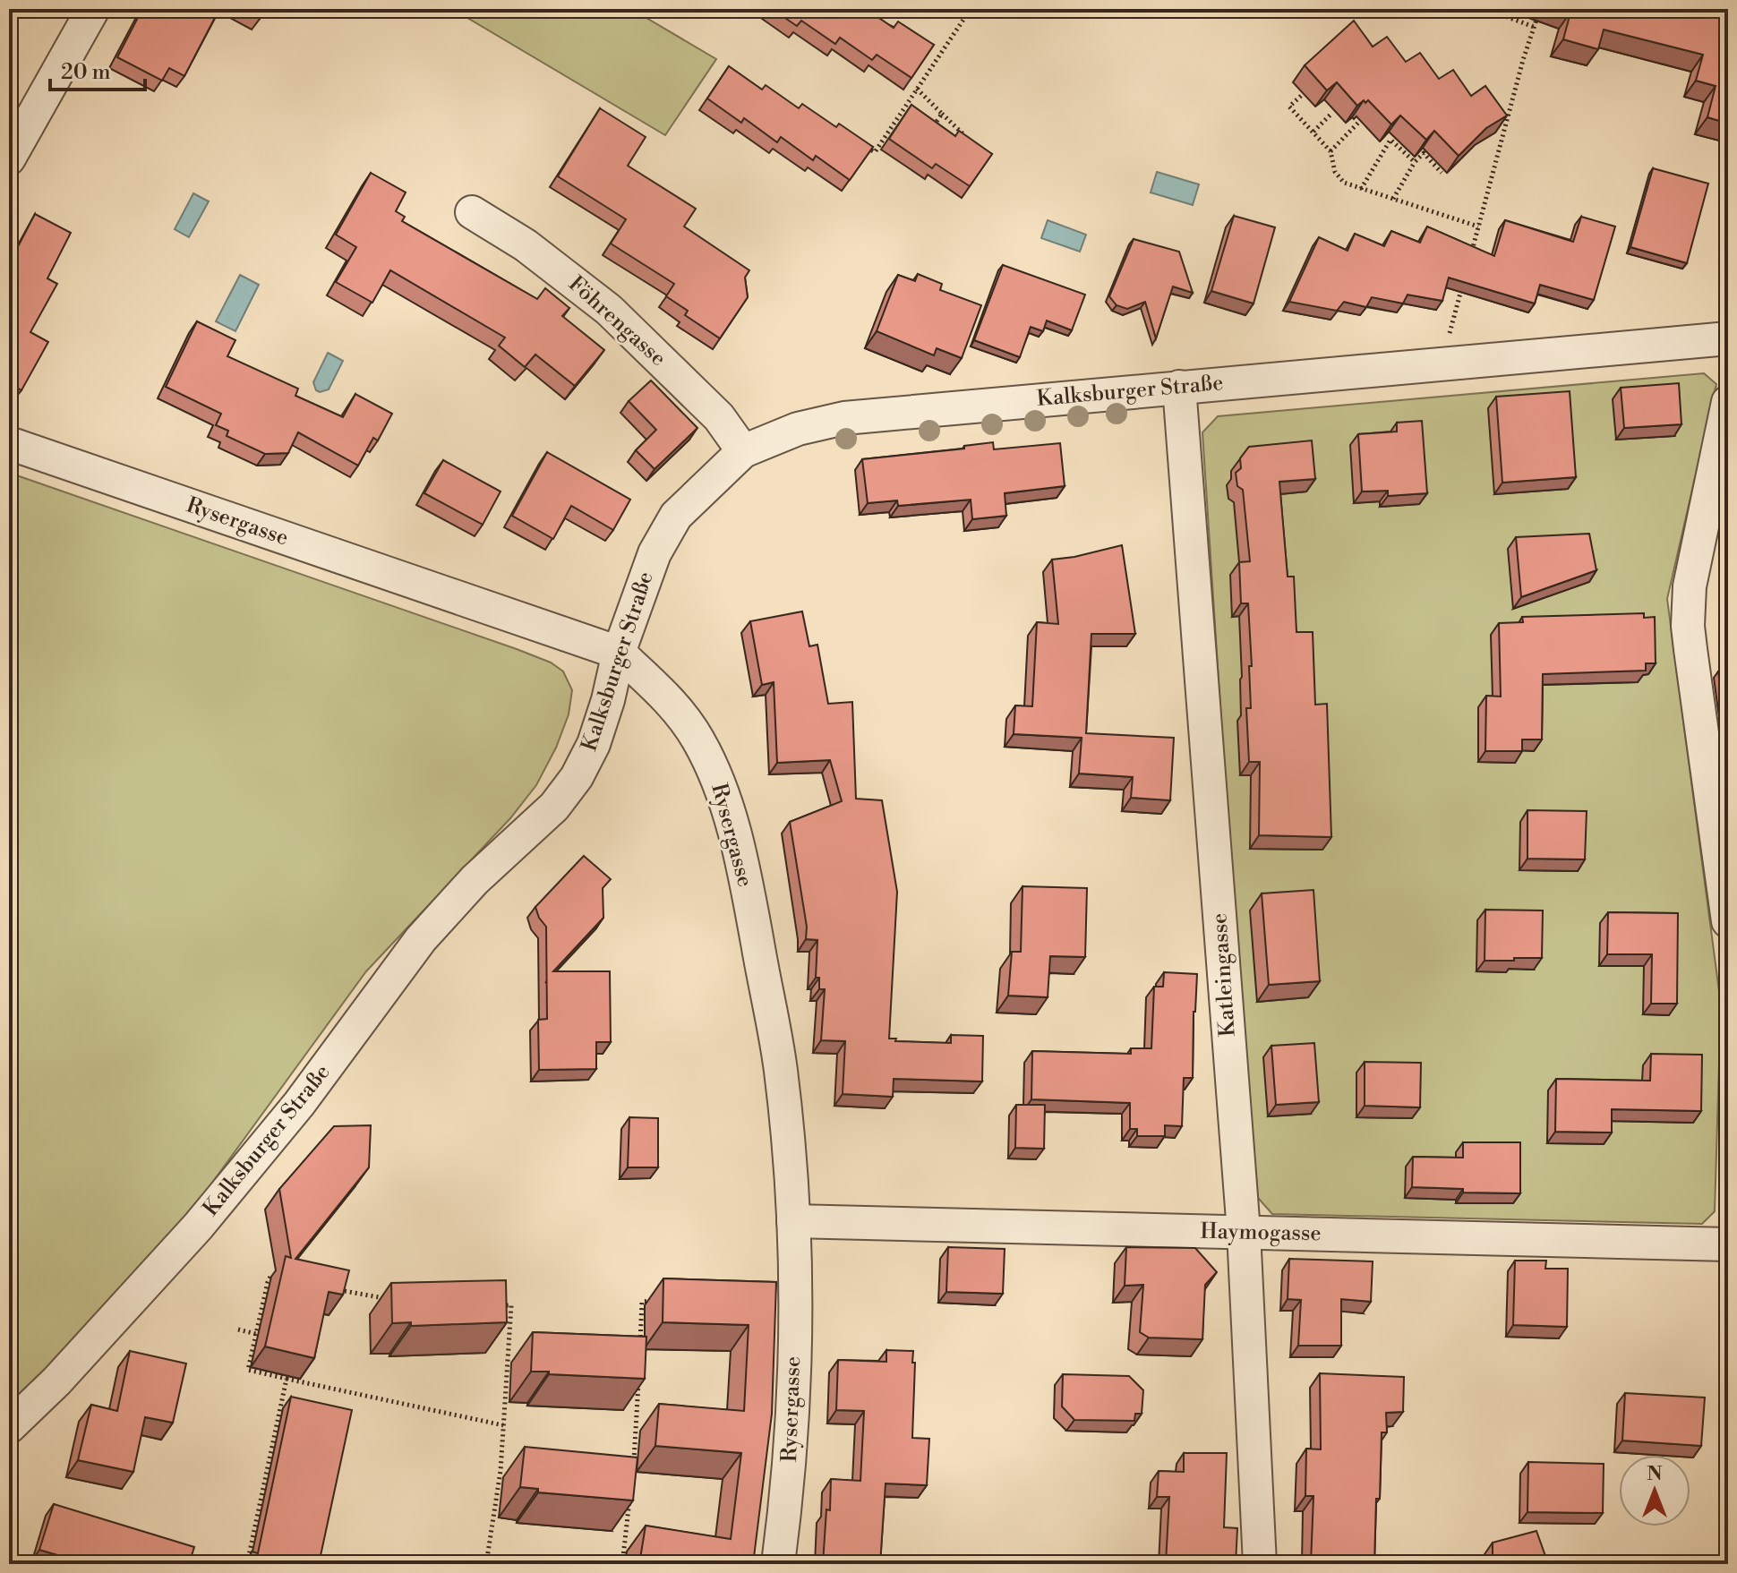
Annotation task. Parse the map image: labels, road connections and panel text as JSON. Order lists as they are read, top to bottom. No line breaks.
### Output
{"streets":{"street":["Föhrengasse","Kalksburger Straße","Rysergasse","Katleingasse","Haymogasse"]},"crossings":[["Föhrengasse","Kalksburger Straße"],["Kalksburger Straße","Rysergasse"],["Kalksburger Straße","Katleingasse"],["Rysergasse","Haymogasse"],["Katleingasse","Haymogasse"]],"scale_bar":"20 m","north":"top"}
